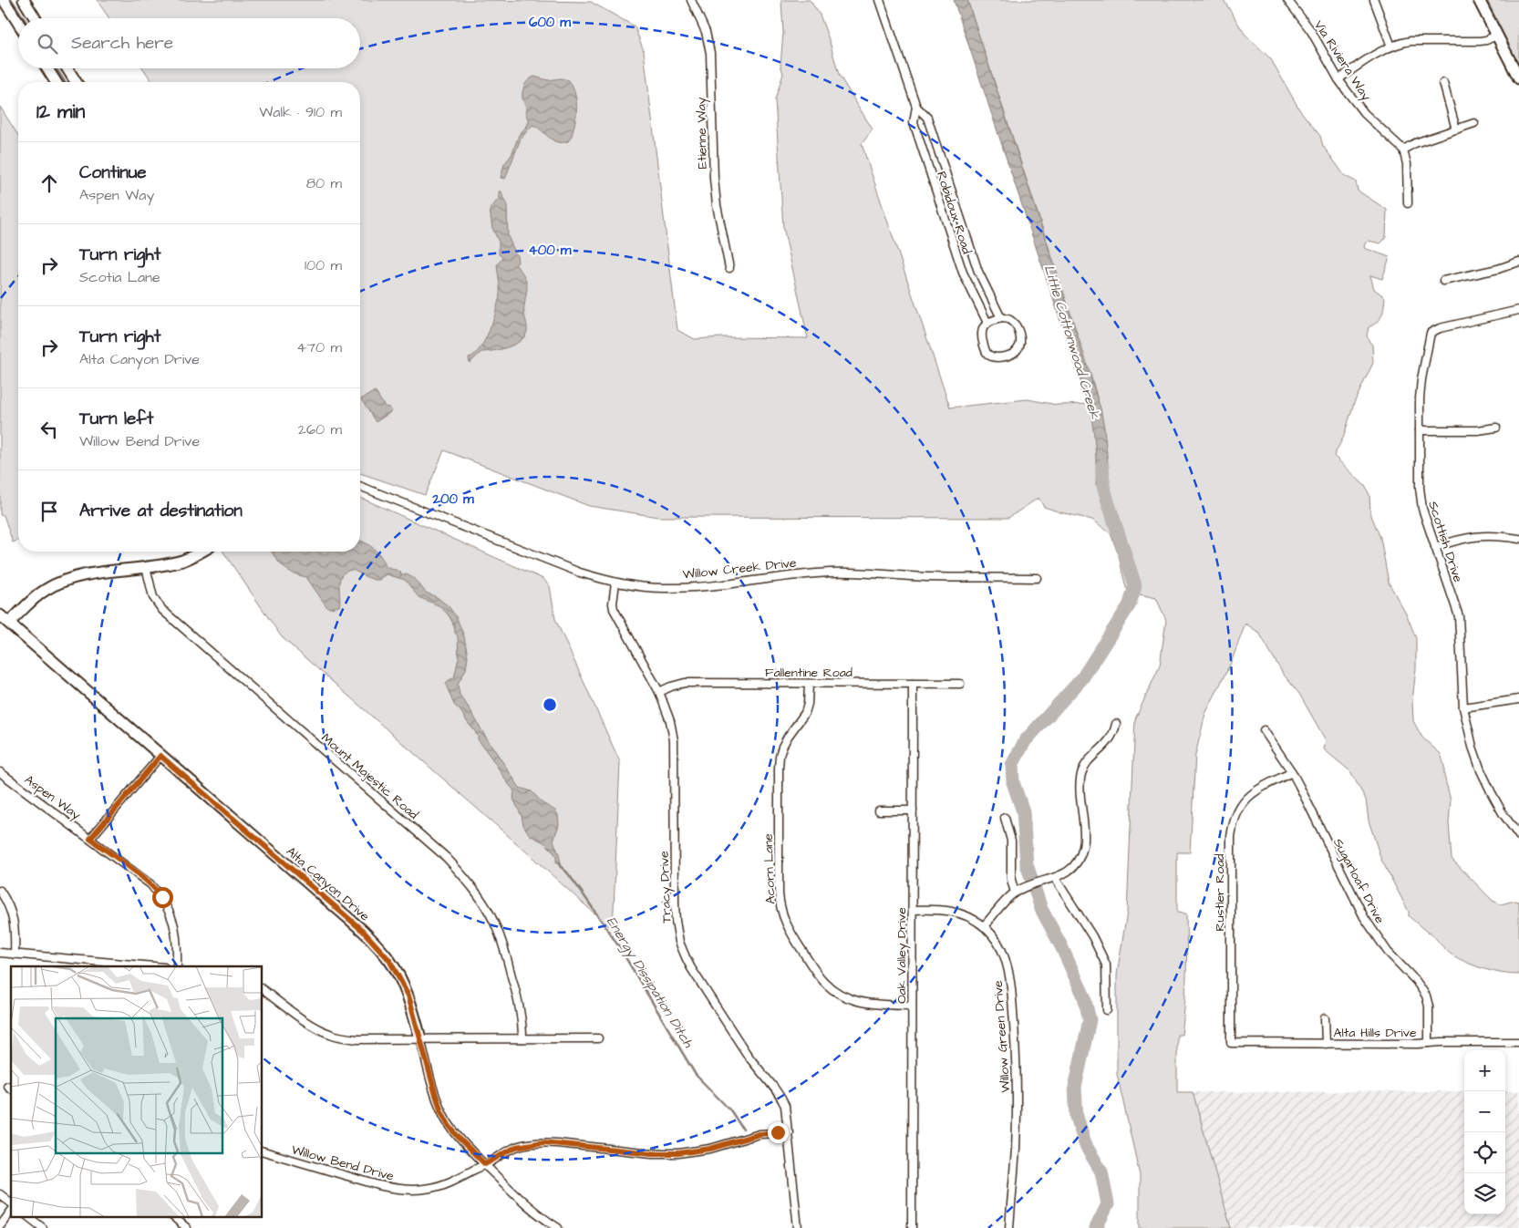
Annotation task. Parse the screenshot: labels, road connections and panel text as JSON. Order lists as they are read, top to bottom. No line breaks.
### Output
{"streets":{"street":["Via Riviera Way","Etienne Way","Robidoux Road","Scottish Drive","Willow Creek Drive","Fallentine Road","Mount Majestic Road","Aspen Way","Acorn Lane","Sugarloaf Drive","Alta Canyon Drive","Tracy Drive","Rustler Road","Oak Valley Drive","Alta Hills Drive","Willow Green Drive","Willow Bend Drive"]},"crossings":[["Willow Creek Drive","Tracy Drive"],["Fallentine Road","Acorn Lane"],["Fallentine Road","Tracy Drive"],["Fallentine Road","Oak Valley Drive"],["Acorn Lane","Oak Valley Drive"],["Sugarloaf Drive","Rustler Road"],["Sugarloaf Drive","Alta Hills Drive"],["Alta Canyon Drive","Willow Bend Drive"],["Tracy Drive","Willow Bend Drive"],["Rustler Road","Alta Hills Drive"],["Oak Valley Drive","Willow Green Drive"]],"water":["Little Cottonwood Creek","Energy Dissipation Ditch"],"page":{"search":"Search here","heading":["12 min","Walk · 910 m"],"list":[["Continue","Aspen Way","80 m"],["Turn right","Scotia Lane","100 m"],["Turn right","Alta Canyon Drive","470 m"],["Turn left","Willow Bend Drive","260 m"],"Arrive at destination"],"map_buttons":["+","−"]},"rings":["600 m","400 m","200 m"]}
